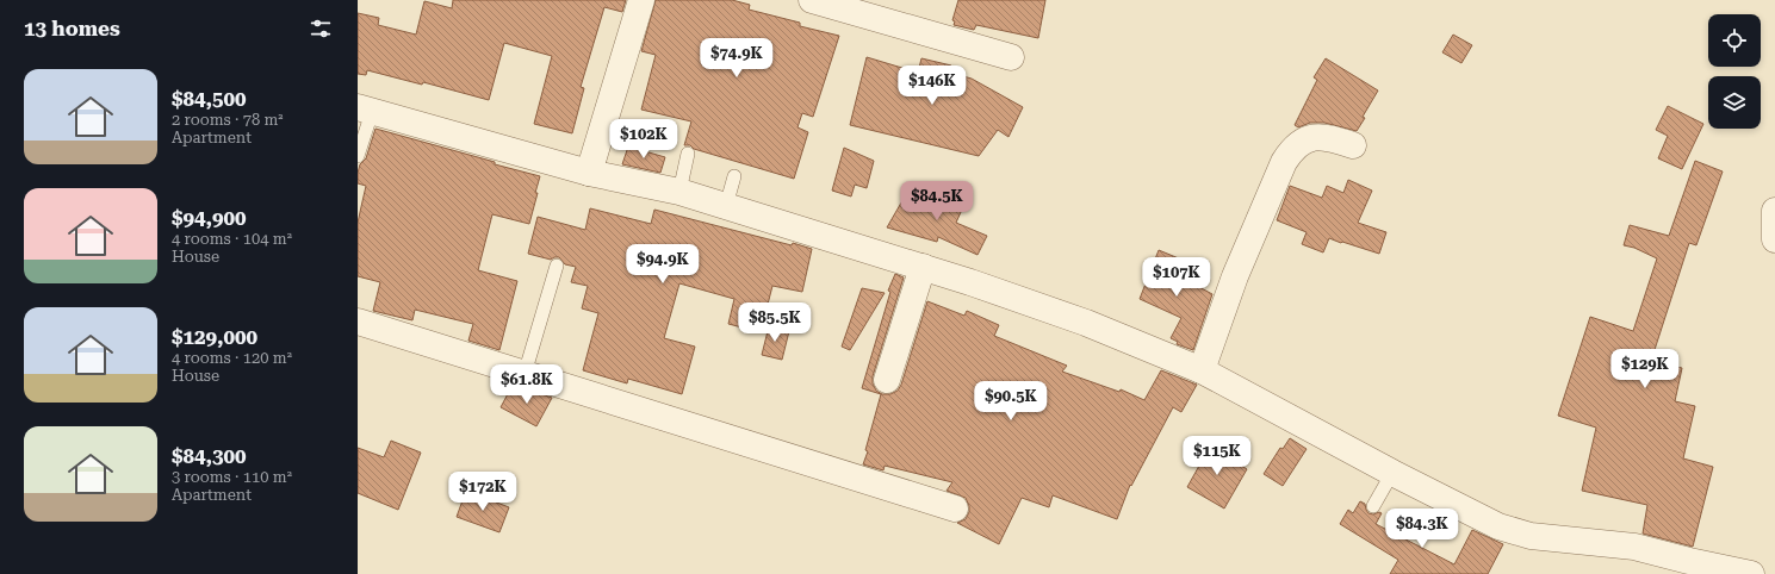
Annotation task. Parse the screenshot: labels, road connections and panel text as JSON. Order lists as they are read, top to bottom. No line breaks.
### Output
{"page":{"heading":"13 homes","price":["$74.9K","$146K","$102K","$84.5K","$94.9K","$107K","$85.5K","$129K","$61.8K","$90.5K","$115K","$172K","$84.3K"],"list":[{"name":"$84,500","note":"2 rooms · 78 m² · Apartment"},{"name":"$94,900","note":"4 rooms · 104 m² · House"},{"name":"$129,000","note":"4 rooms · 120 m² · House"},{"name":"$84,300","note":"3 rooms · 110 m² · Apartment"}]}}
